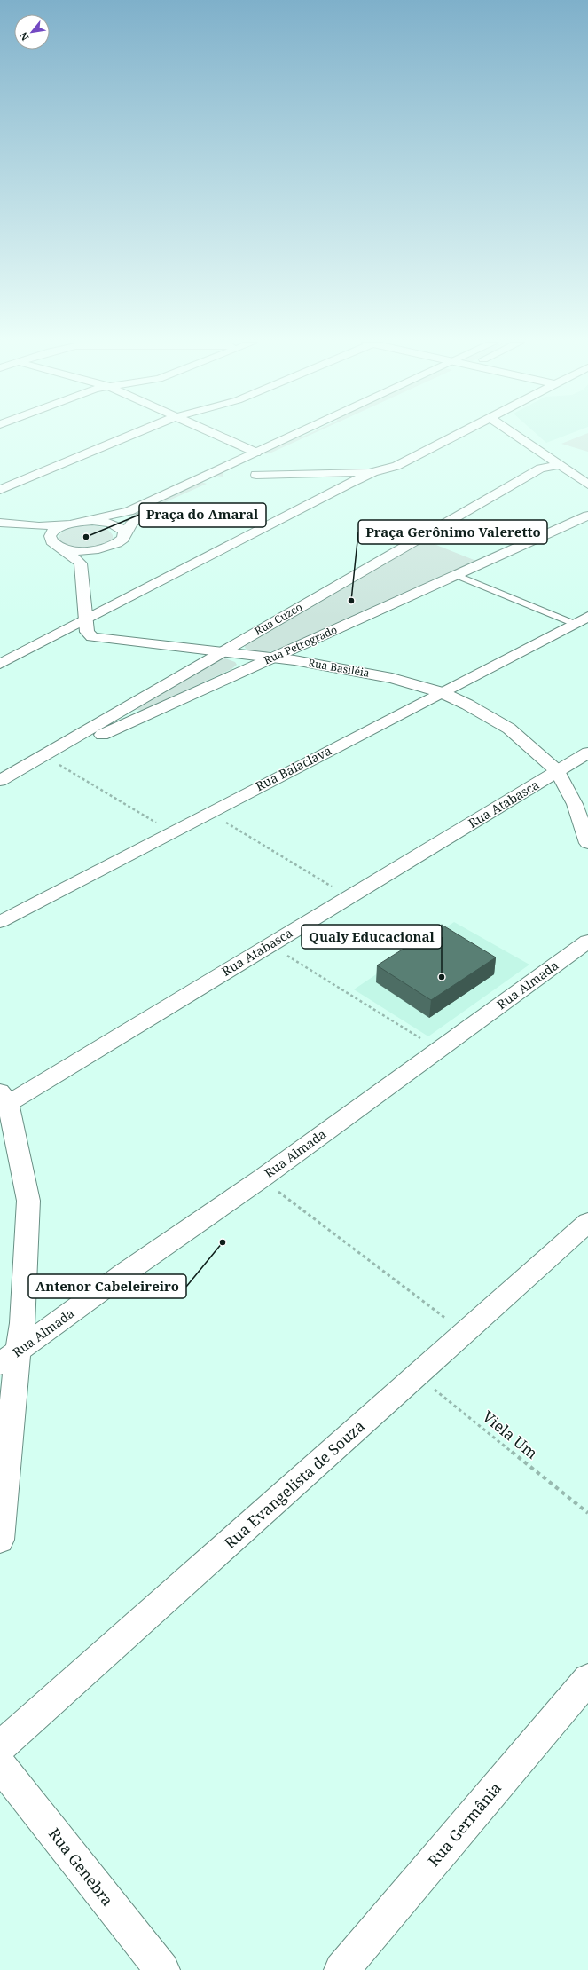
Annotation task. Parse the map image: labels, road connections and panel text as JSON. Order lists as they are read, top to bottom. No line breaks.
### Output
{"streets":{"street":["Rua Cuzco","Rua Petrogrado","Rua Basiléia","Rua Balaclava","Rua Atabasca","Rua Almada","Rua Evangelista de Souza","Rua Germânia","Rua Genebra"],"path":["Viela Um"]},"crossings":[["Rua Cuzco","Rua Petrogrado"],["Rua Cuzco","Rua Basiléia"],["Rua Petrogrado","Rua Basiléia"],["Rua Basiléia","Rua Balaclava"],["Rua Basiléia","Rua Atabasca"],["Viela Um","Rua Evangelista de Souza"]],"places":["Praça do Amaral","Praça Gerônimo Valeretto","Qualy Educacional","Antenor Cabeleireiro"],"north":"bottom left"}
